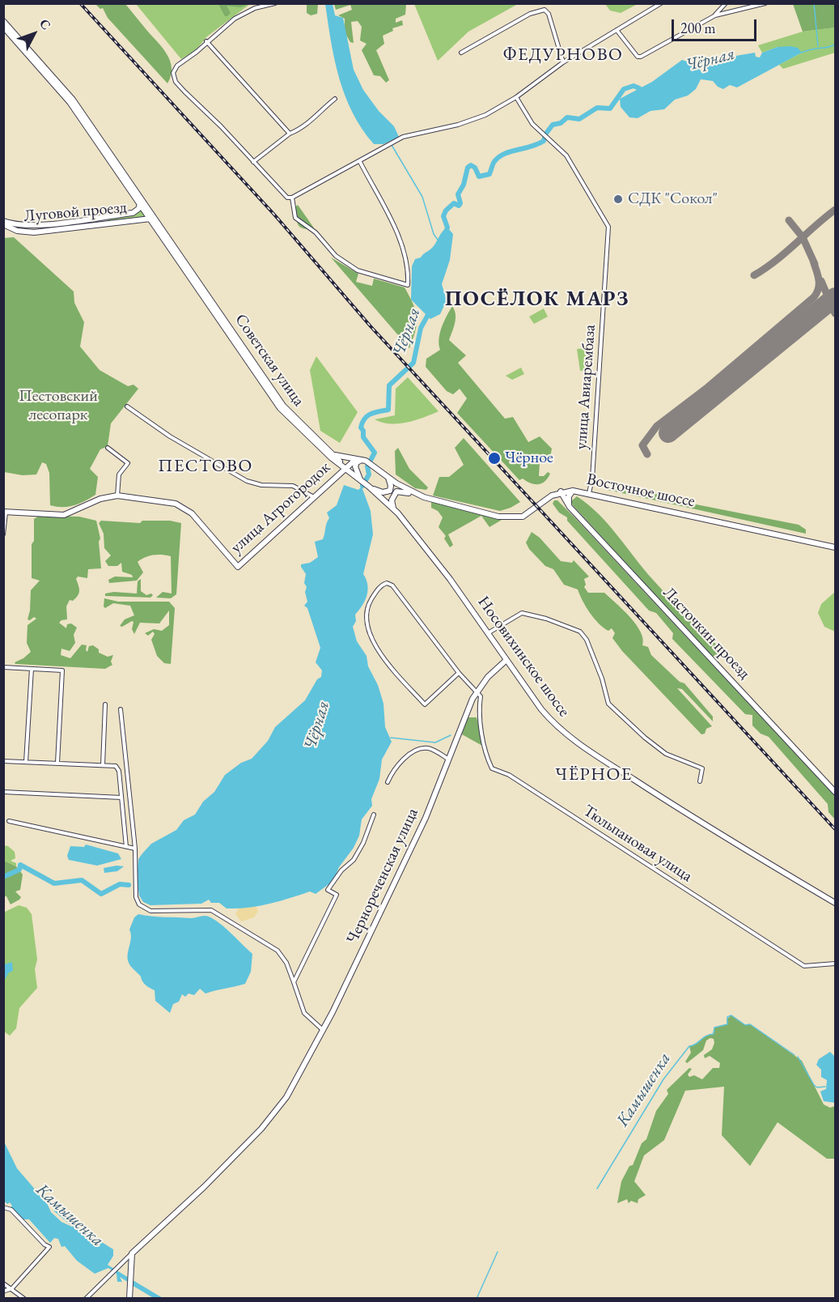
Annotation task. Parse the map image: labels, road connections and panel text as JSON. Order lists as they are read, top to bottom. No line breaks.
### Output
{"streets":{"main road":["Луговой проезд","Советская улица","Восточное шоссе","улица Агрогородок","Ласточкин проезд","Носовихинское шоссе","Чернореченская улица"],"street":["улица Авиарембаза","Тюльпановая улица"]},"crossings":[["Луговой проезд","Советская улица"],["Советская улица","Восточное шоссе"],["Советская улица","улица Агрогородок"],["Советская улица","Носовихинское шоссе"],["улица Авиарембаза","Восточное шоссе"],["Восточное шоссе","Ласточкин проезд"],["улица Агрогородок","Носовихинское шоссе"],["Носовихинское шоссе","Чернореченская улица"],["Тюльпановая улица","Чернореченская улица"]],"districts":["ФЕДУРНОВО","ПОСЁЛОК МАРЗ","ПЕСТОВО","ЧЁРНОЕ"],"water":["Чёрная","Камышенка"],"parks":["Пестовский лесопарк"],"places":["СДК \"Сокол\"","Чёрное"],"scale_bar":"200 m","north":"top right"}
